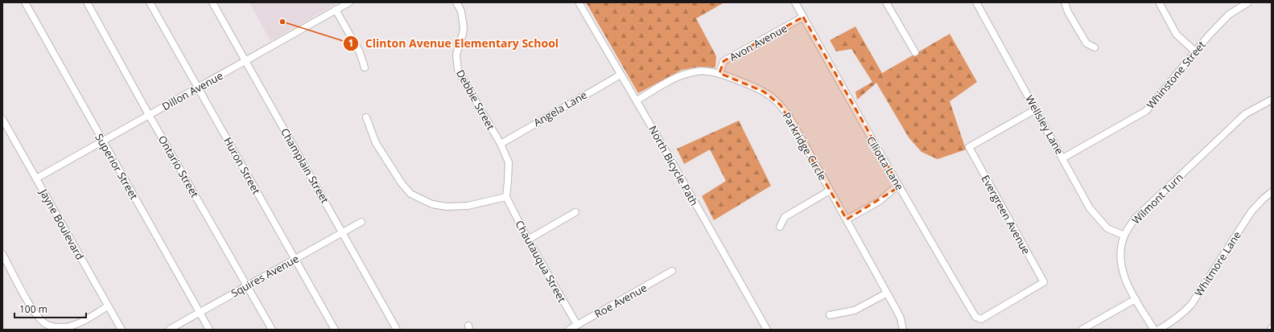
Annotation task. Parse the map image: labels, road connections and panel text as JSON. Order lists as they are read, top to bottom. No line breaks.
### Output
{"streets":{"street":["Avon Avenue","Whinstone Street","Dillon Avenue","Debbie Street","Angela Lane","Wellsley Lane","Parkridge Circle","Ciliotta Lane","Huron Street","Champlain Street","North Bicycle Path","Superior Street","Ontario Street","Wilmont Turn","Evergreen Avenue","Jayne Boulevard","Chautauqua Street","Whitmore Lane","Squires Avenue","Roe Avenue"]},"crossings":[["Avon Avenue","Parkridge Circle"],["Avon Avenue","Ciliotta Lane"],["Whinstone Street","Wellsley Lane"],["Dillon Avenue","Huron Street"],["Dillon Avenue","Champlain Street"],["Dillon Avenue","Superior Street"],["Dillon Avenue","Ontario Street"],["Dillon Avenue","Jayne Boulevard"],["Debbie Street","Angela Lane"],["Debbie Street","Chautauqua Street"],["Angela Lane","North Bicycle Path"],["Wellsley Lane","Wilmont Turn"],["Wellsley Lane","Evergreen Avenue"],["Parkridge Circle","North Bicycle Path"],["Ciliotta Lane","Evergreen Avenue"],["Huron Street","Squires Avenue"],["Champlain Street","Squires Avenue"],["Superior Street","Squires Avenue"],["Ontario Street","Squires Avenue"],["Chautauqua Street","Roe Avenue"]],"places":["Clinton Avenue Elementary School"],"scale_bar":"100 m"}
